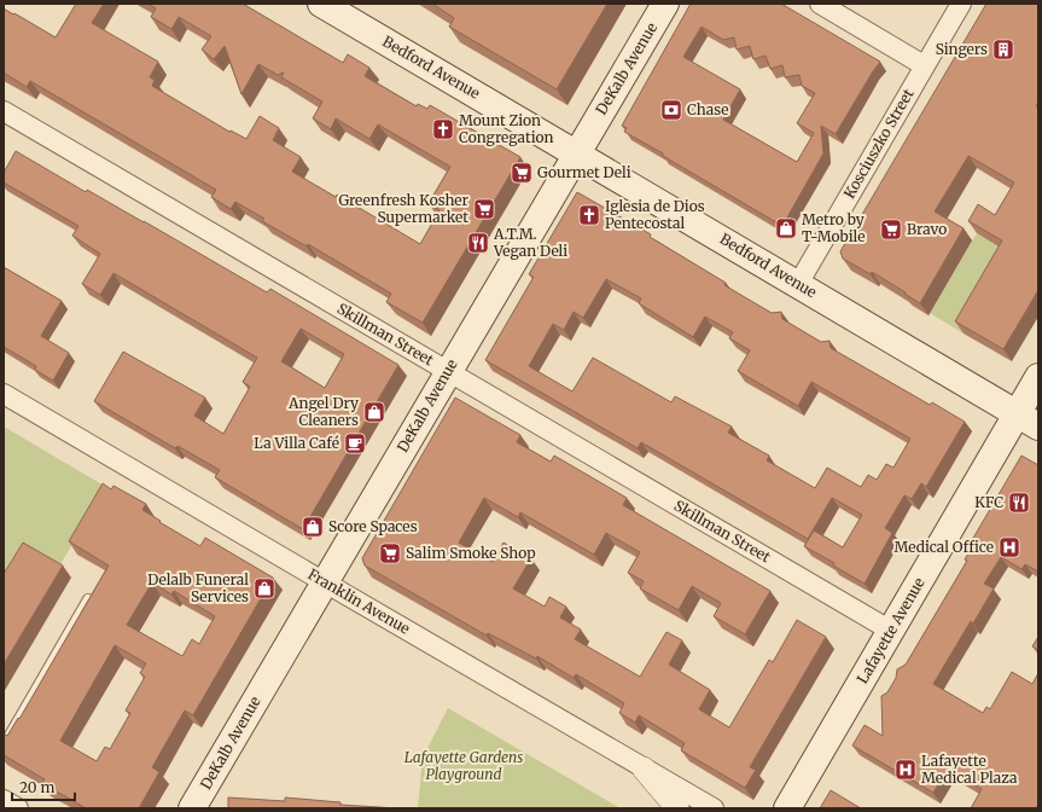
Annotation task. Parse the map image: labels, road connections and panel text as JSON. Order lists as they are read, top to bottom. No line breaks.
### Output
{"streets":{"main road":["Bedford Avenue","DeKalb Avenue","Lafayette Avenue"],"street":["Kosciuszko Street","Skillman Street","Franklin Avenue"]},"crossings":[["Bedford Avenue","DeKalb Avenue"],["Bedford Avenue","Kosciuszko Street"],["Bedford Avenue","Lafayette Avenue"],["DeKalb Avenue","Skillman Street"],["DeKalb Avenue","Franklin Avenue"],["Skillman Street","Lafayette Avenue"]],"parks":["Lafayette Gardens Playground"],"places":{"building":["Singers"],"bank":["Chase"],"church":["Mount Zion Congregation","Iglesia de Dios Pentecostal"],"supermarket":["Gourmet Deli","Greenfresh Kosher Supermarket","Bravo","Salim Smoke Shop"],"shop":["Metro by T-Mobile","Angel Dry Cleaners","Score Spaces","Delalb Funeral Services"],"restaurant":["A.T.M. Vegan Deli","KFC"],"cafe":["La Villa Café"],"hospital":["Medical Office","Lafayette Medical Plaza"]},"scale_bar":"20 m"}
